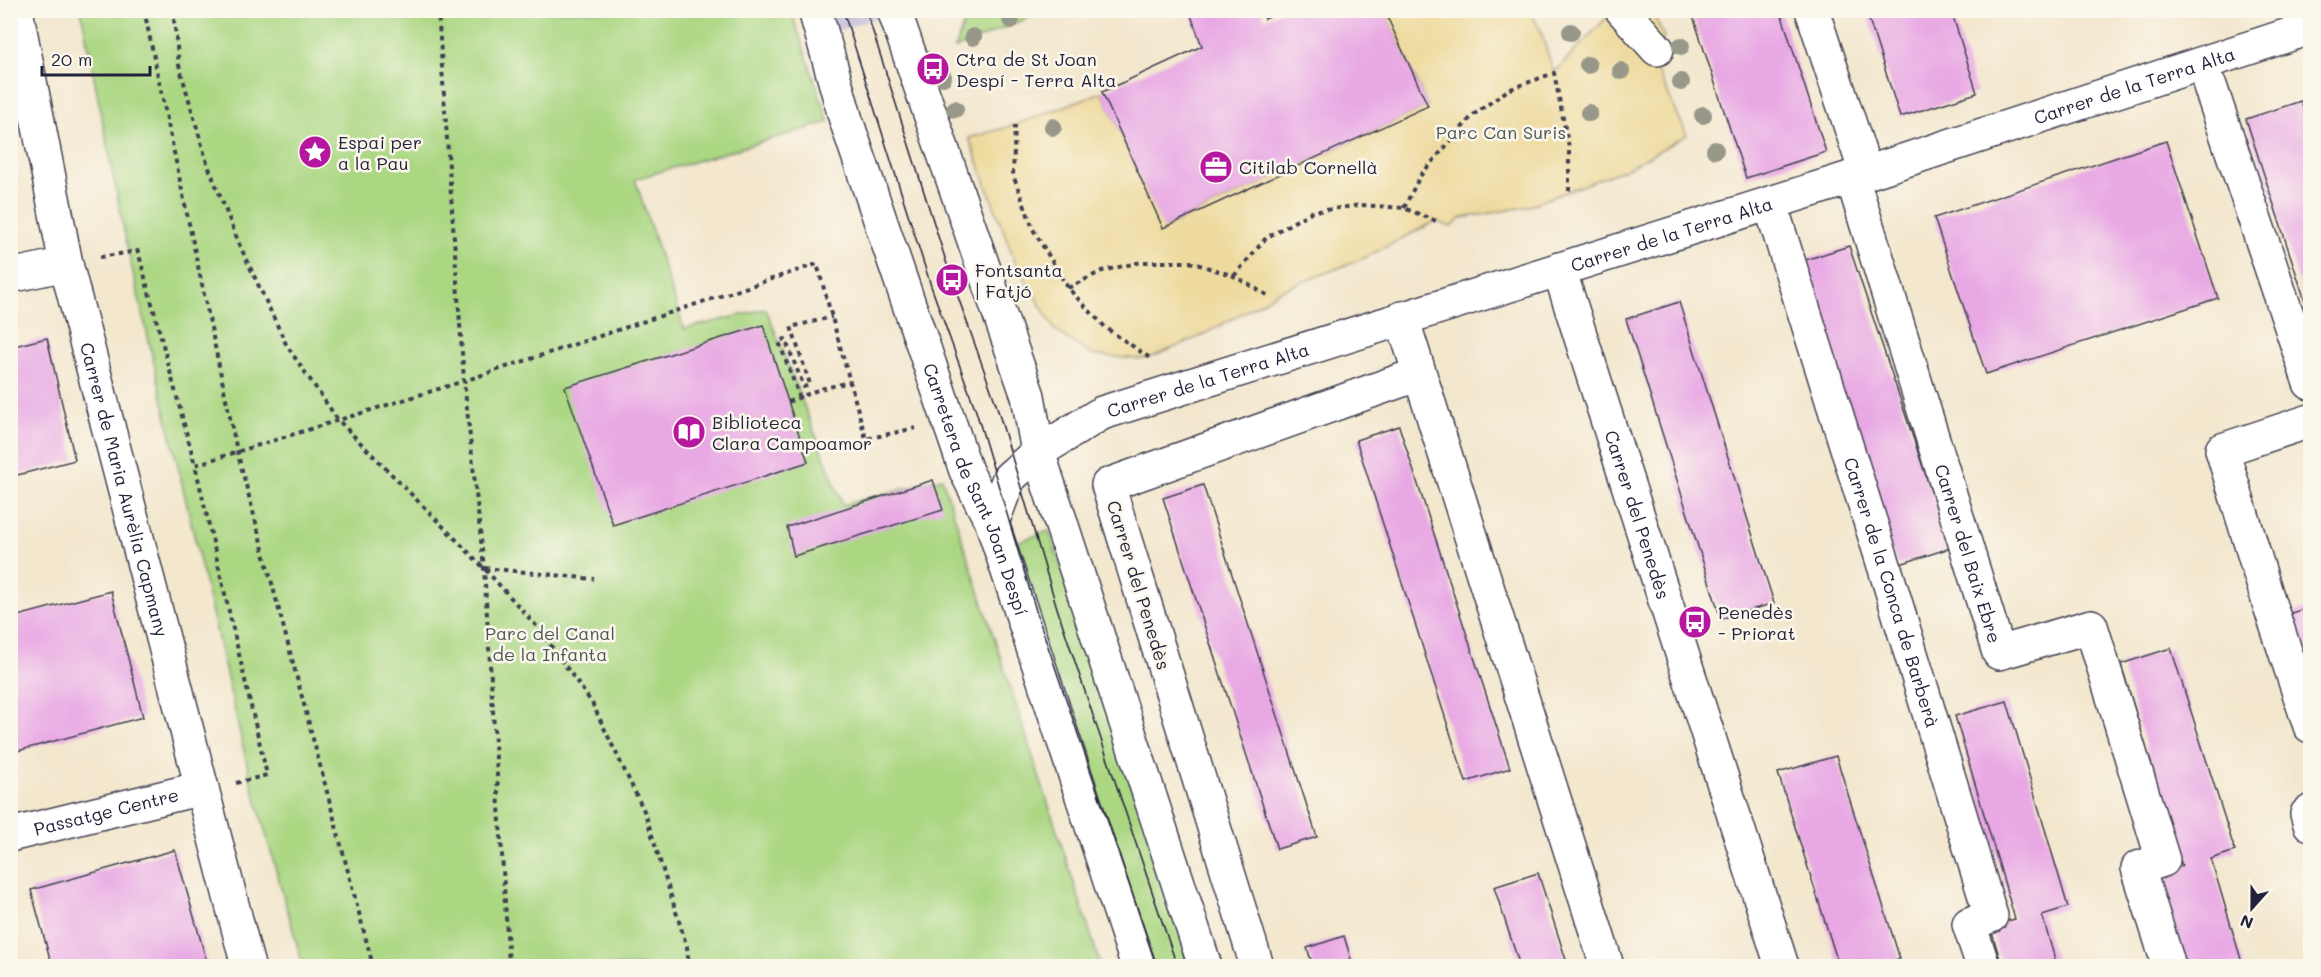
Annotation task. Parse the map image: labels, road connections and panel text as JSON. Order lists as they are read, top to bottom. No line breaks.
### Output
{"streets":{"street":["Carrer de la Terra Alta","Carretera de Sant Joan Despí","Carrer de Maria Aurèlia Capmany","Carrer del Penedès","Carrer del Baix Ebre","Carrer de la Conca de Barberà","Passatge Centre"]},"crossings":[["Carrer de la Terra Alta","Carretera de Sant Joan Despí"],["Carrer de la Terra Alta","Carrer del Penedès"],["Carrer de la Terra Alta","Carrer del Baix Ebre"],["Carrer de la Terra Alta","Carrer de la Conca de Barberà"],["Carrer de Maria Aurèlia Capmany","Passatge Centre"]],"parks":["Parc Can Suris","Parc del Canal de la Infanta"],"places":{"bus stop":["Ctra de St Joan Despí - Terra Alta","Fontsanta | Fatjó","Penedès - Priorat"],"place":["Espai per a la Pau"],"office":["Citilab Cornellà"],"library":["Biblioteca Clara Campoamor"]},"scale_bar":"20 m","north":"bottom"}
